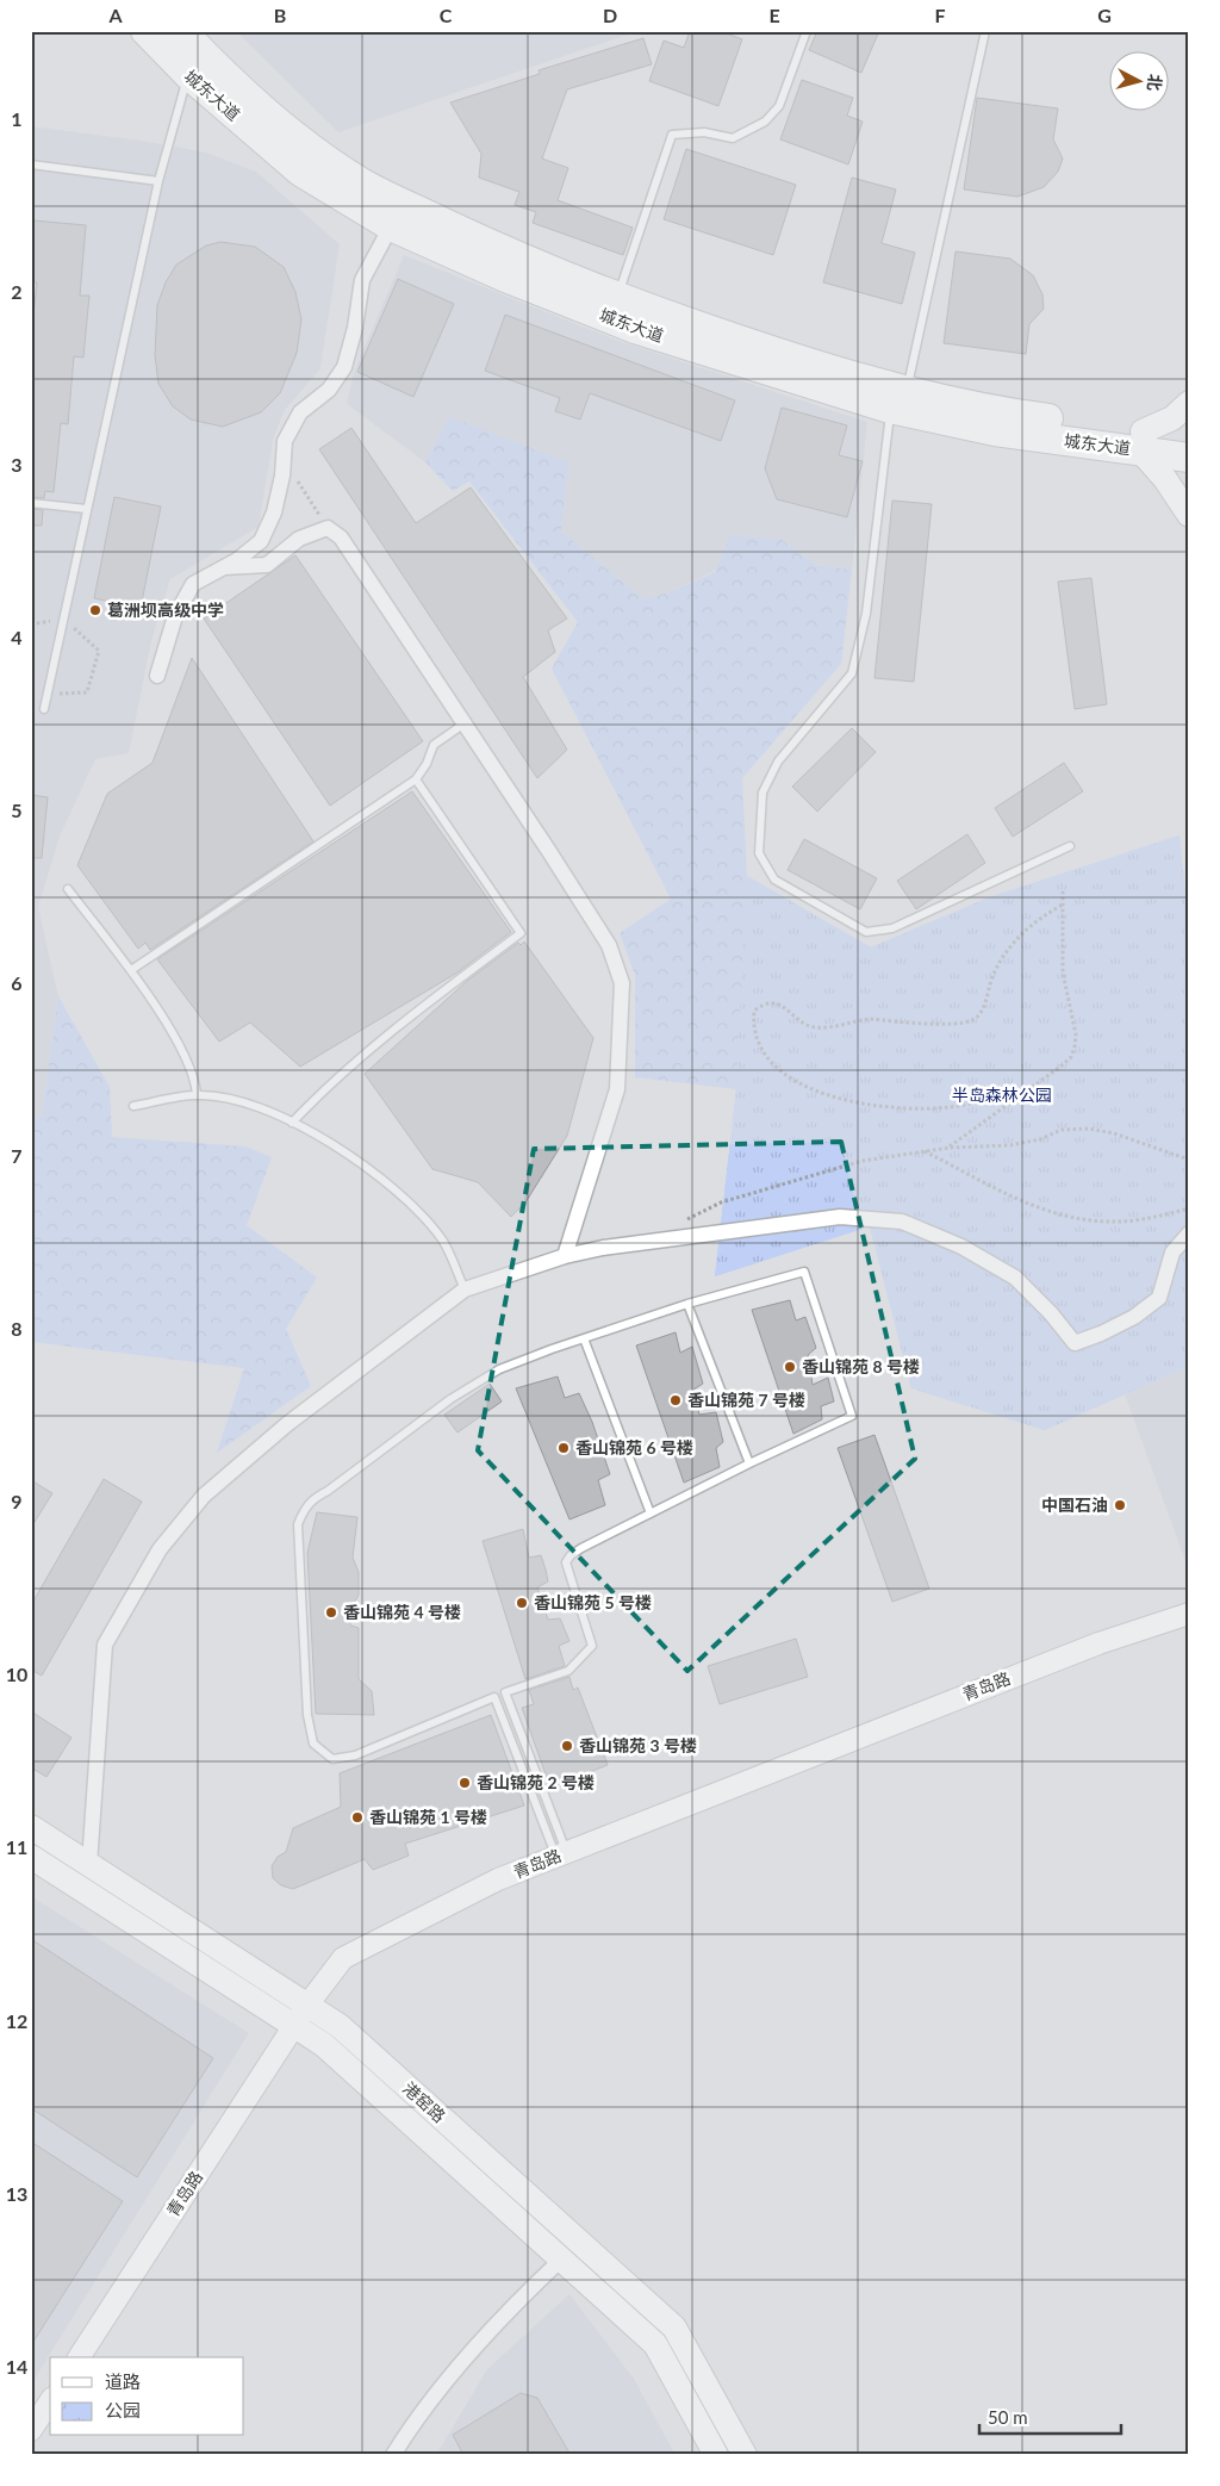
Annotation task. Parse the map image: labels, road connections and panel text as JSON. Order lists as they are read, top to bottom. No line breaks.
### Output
{"streets":{"highway":["城东大道"],"main road":["港窑路"],"street":["青岛路"]},"crossings":[["青岛路","港窑路"]],"parks":["半岛森林公园"],"places":["葛洲坝高级中学","香山锦苑 8 号楼","香山锦苑 7 号楼","香山锦苑 6 号楼","中国石油","香山锦苑 5 号楼","香山锦苑 4 号楼","香山锦苑 3 号楼","香山锦苑 2 号楼","香山锦苑 1 号楼"],"legend":["道路","公园"],"scale_bar":"50 m","north":"right","grid":{"columns":["A","B","C","D","E","F","G"],"rows":["1","2","3","4","5","6","7","8","9","10","11","12","13","14"]}}
